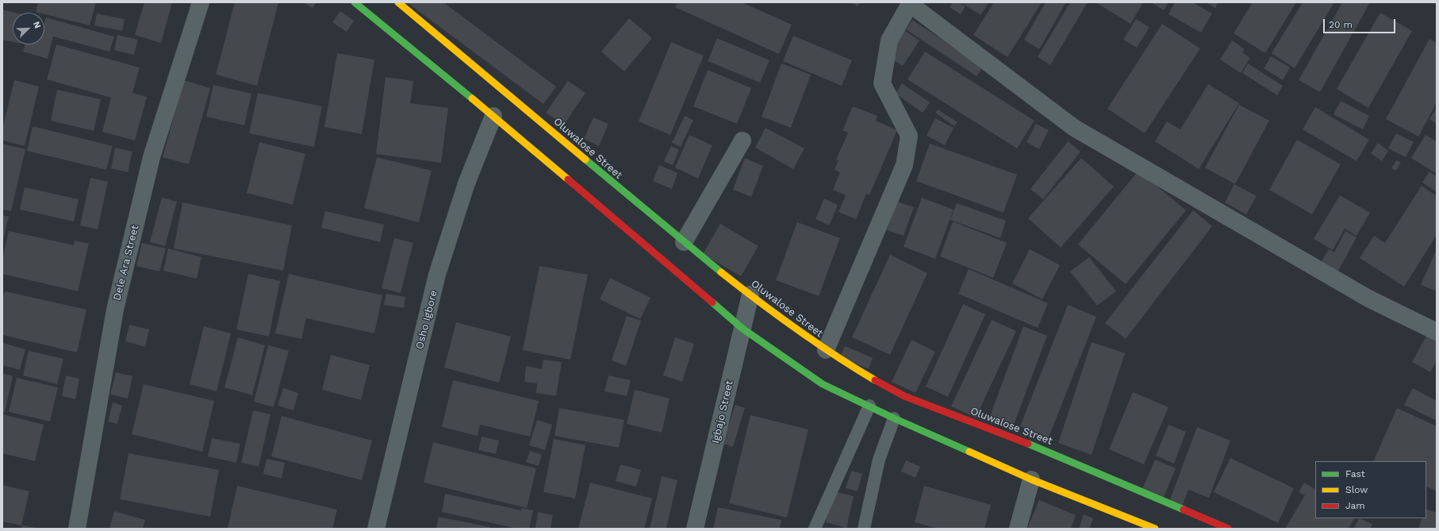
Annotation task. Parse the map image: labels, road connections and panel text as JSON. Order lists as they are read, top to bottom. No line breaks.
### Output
{"streets":{"street":["Oluwalose Street","Dele Ara Street","Osho Igbore","Igbajo Street"]},"crossings":[["Oluwalose Street","Igbajo Street"]],"legend":["Fast","Slow","Jam"],"scale_bar":"20 m","north":"top right"}
